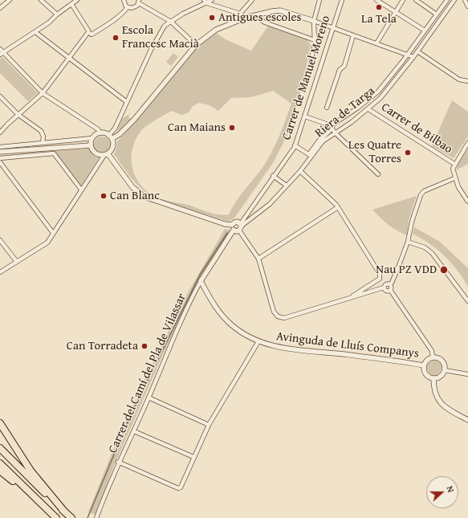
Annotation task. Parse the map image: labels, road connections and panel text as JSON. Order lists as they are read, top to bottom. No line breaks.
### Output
{"streets":{"street":["Carrer de Manuel Moreno","Riera de Targa","Carrer de Bilbao","Avinguda de Lluís Companys","Carrer del Camí del Pla de Vilassar"]},"crossings":[["Carrer de Manuel Moreno","Riera de Targa"],["Riera de Targa","Carrer de Bilbao"],["Avinguda de Lluís Companys","Carrer del Camí del Pla de Vilassar"]],"places":["La Tela","Antigues escoles","Escola Francesc Macià","Can Maians","Les Quatre Torres","Can Blanc","Nau PZ VDD","Can Torradeta"],"north":"right"}
